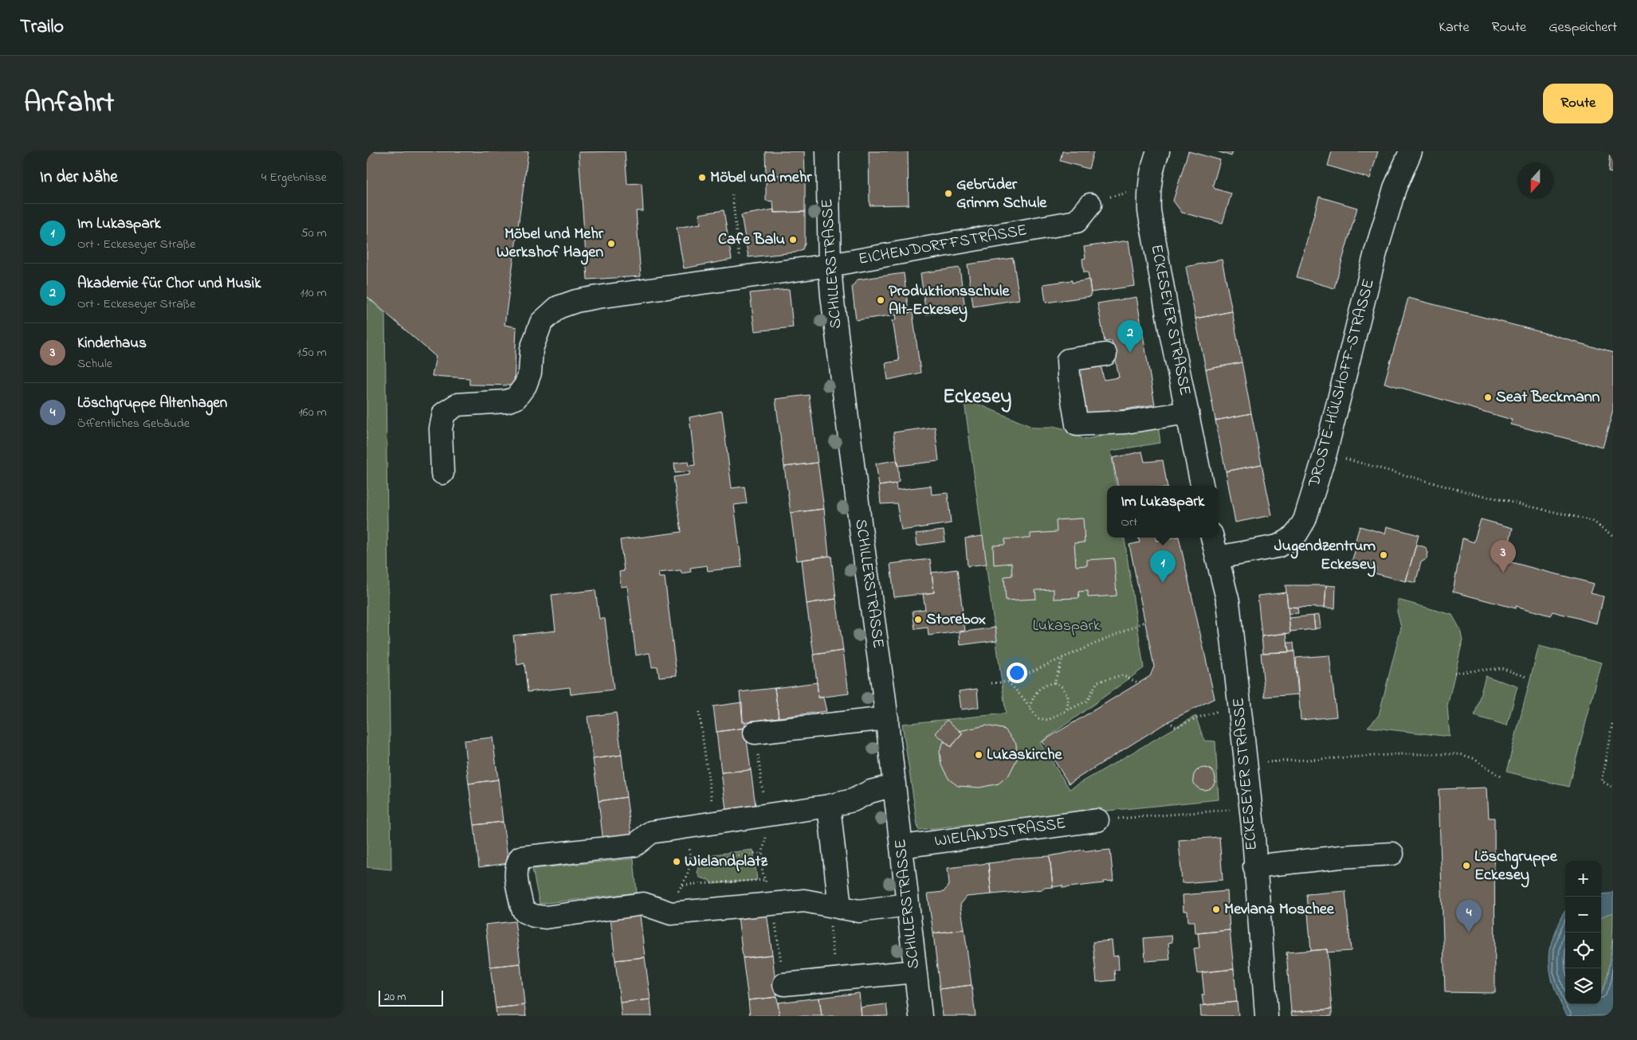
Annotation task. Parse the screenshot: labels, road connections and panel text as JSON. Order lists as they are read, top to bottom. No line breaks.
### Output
{"streets":{"street":["EICHENDORFFSTRASSE","SCHILLERSTRASSE","ECKESEYER STRASSE","DROSTE-HÜLSHOFF-STRASSE","WIELANDSTRASSE"]},"crossings":[["EICHENDORFFSTRASSE","SCHILLERSTRASSE"],["SCHILLERSTRASSE","WIELANDSTRASSE"],["ECKESEYER STRASSE","DROSTE-HÜLSHOFF-STRASSE"]],"districts":["Eckesey"],"parks":["Lukaspark"],"places":["Möbel und mehr","Gebrüder Grimm Schule","Cafe Balu","Möbel und Mehr Werkshof Hagen","Produktionsschule Alt-Eckesey","Seat Beckmann","Jugendzentrum Eckesey","Storebox","Lukaskirche","Wielandplatz","Löschgruppe Eckesey","Mevlana Moschee"],"scale_bar":"20 m","north":"bottom","page":{"header":"Trailo","nav":["Karte","Route","Gespeichert"],"title":"Anfahrt","buttons":"Route","heading":["In der Nähe","4 Ergebnisse"],"list":[{"mark":"1","name":"Im Lukaspark","note":"Ort · Eckeseyer Straße","value":"50 m"},{"mark":"2","name":"Akademie für Chor und Musik","note":"Ort · Eckeseyer Straße","value":"110 m"},{"mark":"3","name":"Kinderhaus","note":"Schule","value":"150 m"},{"mark":"4","name":"Löschgruppe Altenhagen","note":"Öffentliches Gebäude","value":"160 m"}],"pins":["2","3","1","4"],"popup":["Im Lukaspark","Ort"],"map_buttons":["+","−"],"scale":"20 m"}}
